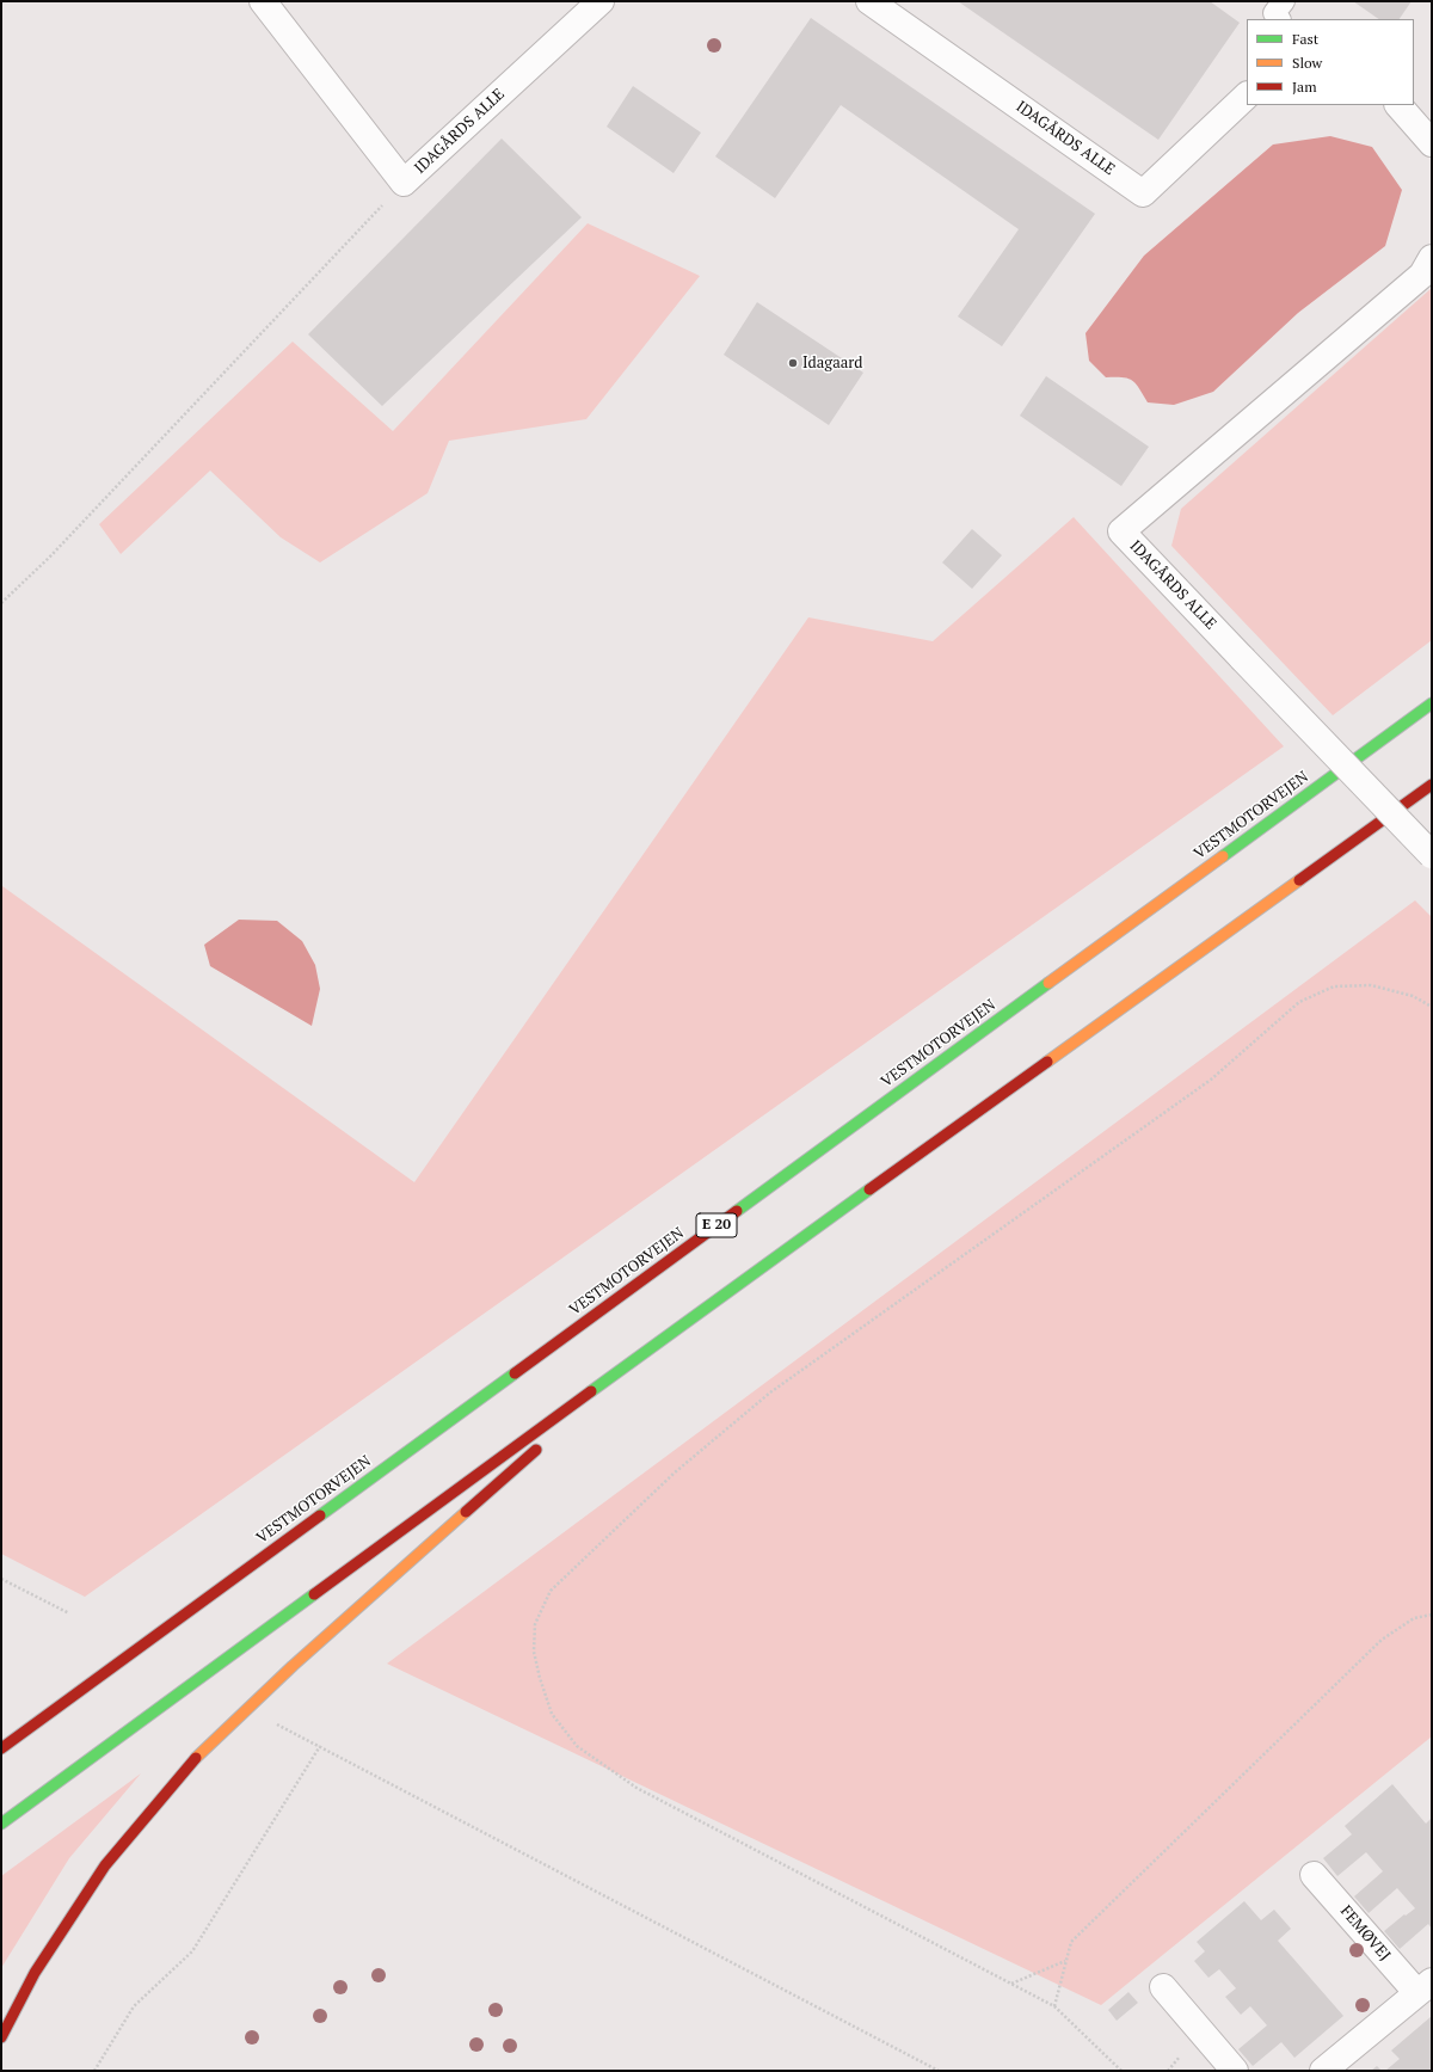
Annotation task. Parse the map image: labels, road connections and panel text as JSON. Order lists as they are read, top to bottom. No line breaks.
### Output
{"streets":{"highway":["VESTMOTORVEJEN","E 20"],"street":["IDAGÅRDS ALLE","FEMØVEJ"]},"places":["Idagaard"],"legend":["Fast","Slow","Jam"]}
